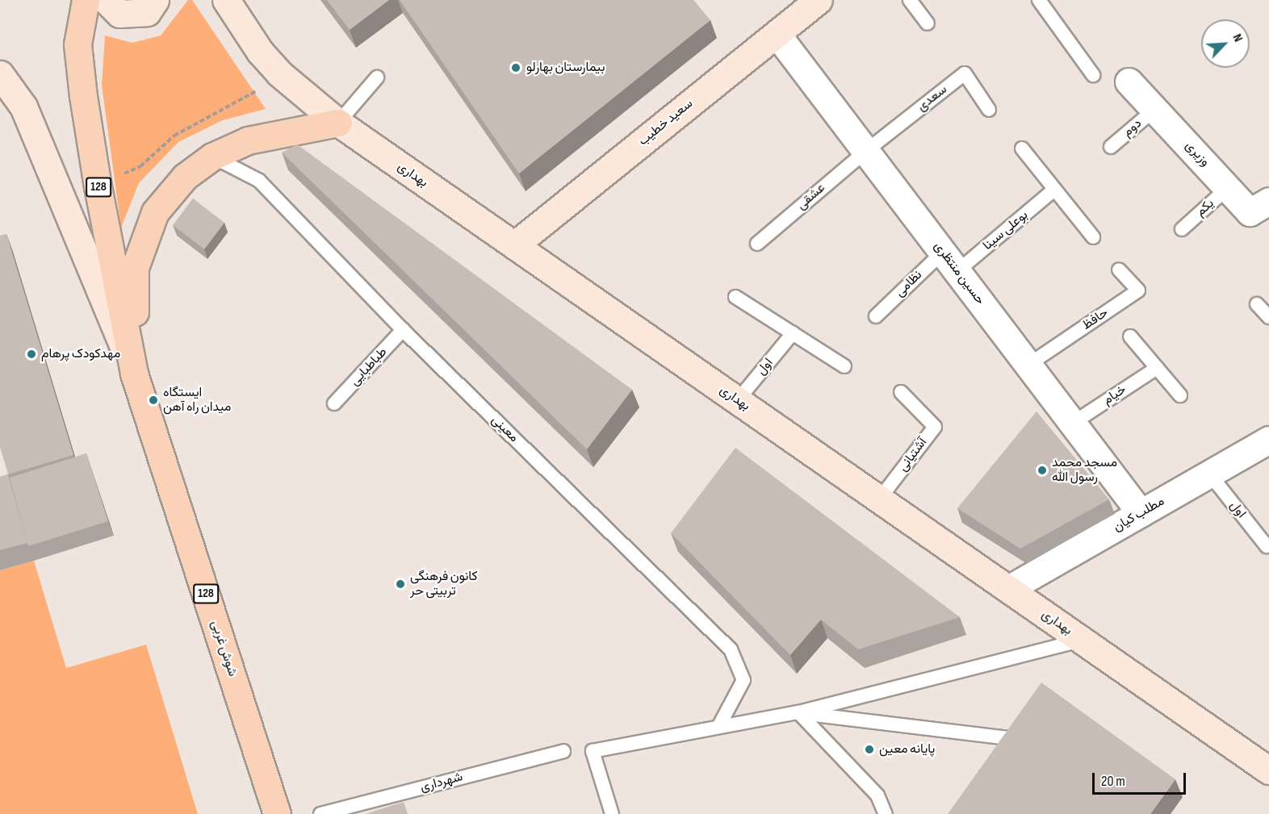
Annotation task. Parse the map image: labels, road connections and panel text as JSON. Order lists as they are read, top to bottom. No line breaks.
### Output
{"streets":{"main road":["128","شوش غربی"],"street":["سعید خطیب","وزیری","بهداری","حسین منتظری","مطلب کیان"],"lane":["سعدی","دوم","عشقی","یکم","بوعلی سینا","نظامی","حافظ","طباطبایی","اول","خیام","معینی","آشتیانی","شهرداری"]},"crossings":[["سعدی","عشقی"],["سعدی","حسین منتظری"],["سعید خطیب","بهداری"],["سعید خطیب","حسین منتظری"],["دوم","وزیری"],["وزیری","یکم"],["بهداری","اول"],["بهداری","آشتیانی"],["بهداری","مطلب کیان"],["128","شوش غربی"],["عشقی","حسین منتظری"],["بوعلی سینا","حسین منتظری"],["بوعلی سینا","نظامی"],["حسین منتظری","نظامی"],["حسین منتظری","حافظ"],["حسین منتظری","خیام"],["حسین منتظری","مطلب کیان"],["طباطبایی","معینی"],["اول","مطلب کیان"]],"places":["بیمارستان بهارلو","مهدکودک پرهام","ایستگاه میدان راه آهن","مسجد محمد رسول الله","کانون فرهنگی تربیتی حر","پایانه معین"],"scale_bar":"20 m","north":"top right"}
